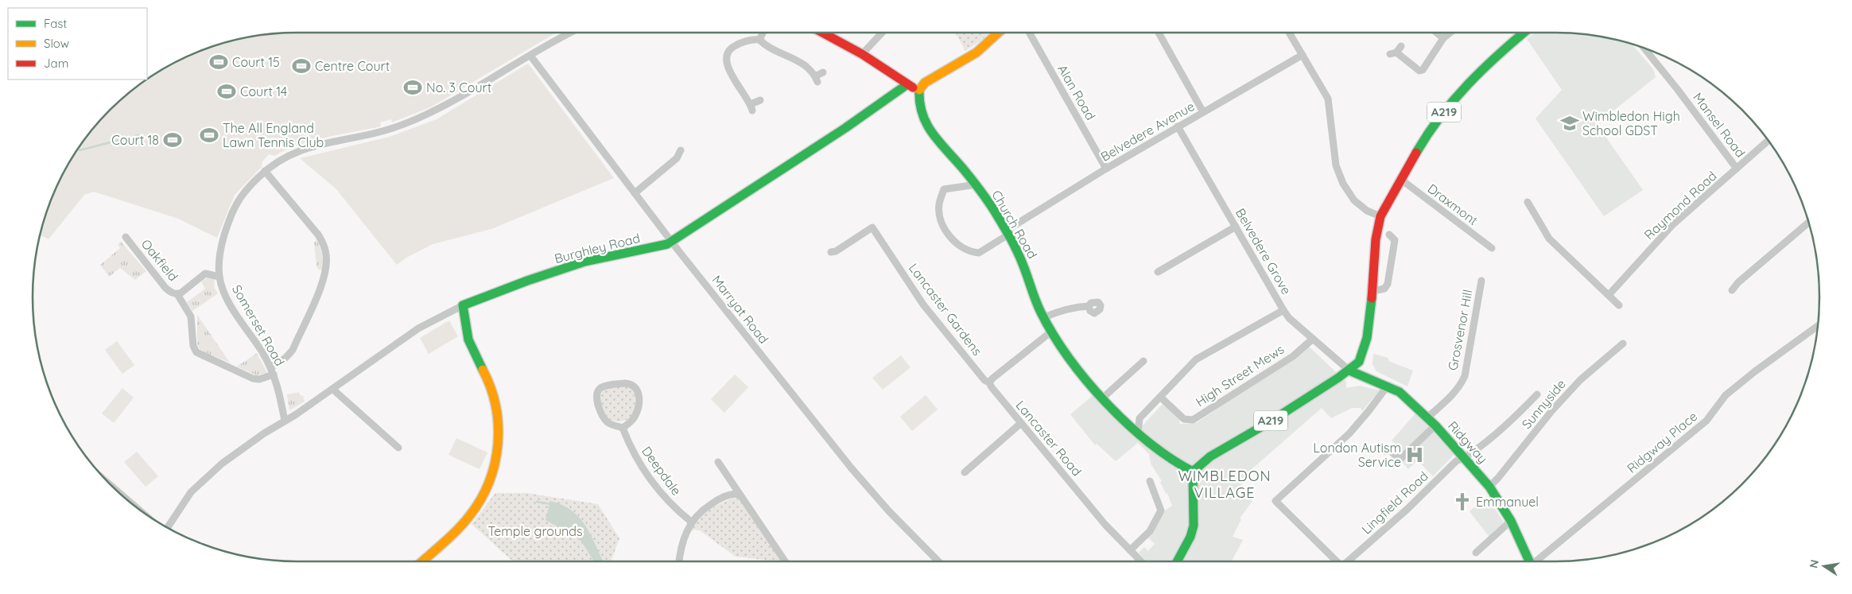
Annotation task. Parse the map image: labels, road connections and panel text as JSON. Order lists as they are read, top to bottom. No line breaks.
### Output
{"streets":{"street":["Alan Road","A219","Mansel Road","Belvedere Avenue","Draxmont","Raymond Road","Church Road","Burghley Road","Belvedere Grove","Oakfield","Marryat Road","Lancaster Gardens","Somerset Road","Grosvenor Hill","High Street Mews","Sunnyside","Lancaster Road","Ridgway","Ridgway Place","Deepdale","Lingfield Road"]},"crossings":[["Alan Road","Belvedere Avenue"],["A219","Draxmont"],["A219","Church Road"],["A219","Belvedere Grove"],["A219","Ridgway"],["Mansel Road","Raymond Road"],["Belvedere Avenue","Church Road"],["Belvedere Avenue","Belvedere Grove"],["Burghley Road","Marryat Road"],["Burghley Road","Somerset Road"],["Belvedere Grove","High Street Mews"],["Belvedere Grove","Ridgway"],["Oakfield","Somerset Road"],["Marryat Road","Somerset Road"],["Lancaster Gardens","Lancaster Road"],["Grosvenor Hill","Ridgway"],["Sunnyside","Ridgway"],["Ridgway","Lingfield Road"]],"districts":["WIMBLEDON VILLAGE"],"parks":["Temple grounds"],"places":{"sports":["Court 15","Centre Court","No. 3 Court","Court 14","The All England Lawn Tennis Club","Court 18"],"school or university":["Wimbledon High School GDST"],"hospital":["London Autism Service"],"church":["Emmanuel"]},"legend":["Fast","Slow","Jam"],"north":"left"}
